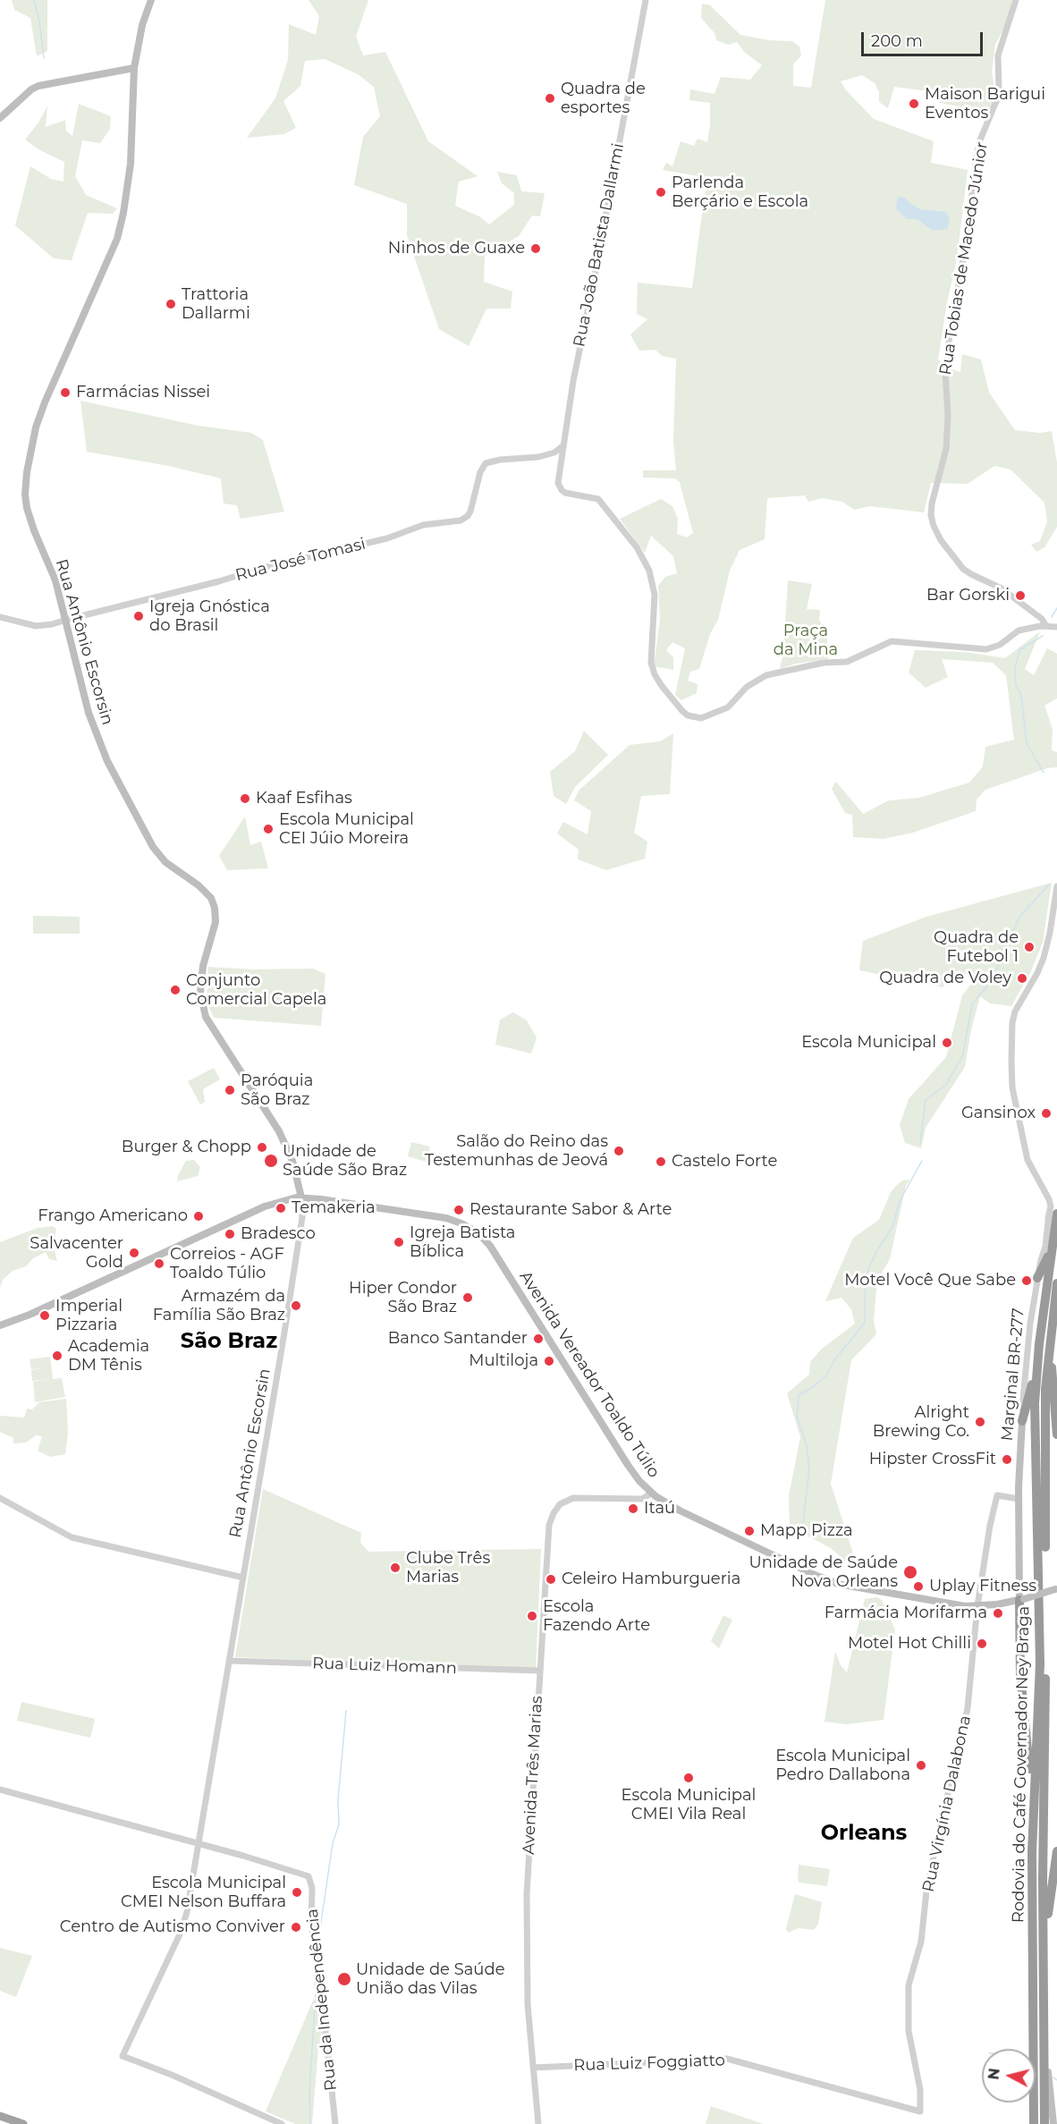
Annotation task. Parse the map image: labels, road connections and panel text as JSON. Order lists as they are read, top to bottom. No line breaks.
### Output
{"streets":{"highway":["Rodovia do Café Governador Ney Braga"],"main road":["Rua Antônio Escorsin","Avenida Vereador Toaldo Túlio","Marginal BR-277"],"street":["Rua João Batista Dallarmi","Rua Tobias de Macedo Júnior","Rua José Tomasi","Rua Luiz Homann","Avenida Três Marias","Rua Virgínia Dalabona","Rua da Independência","Rua Luiz Foggiatto"]},"crossings":[["Rua João Batista Dallarmi","Rua Tobias de Macedo Júnior"],["Rua João Batista Dallarmi","Rua José Tomasi"],["Rua José Tomasi","Rua Antônio Escorsin"],["Rua Antônio Escorsin","Avenida Vereador Toaldo Túlio"],["Rua Antônio Escorsin","Rua Luiz Homann"],["Rua Antônio Escorsin","Rua da Independência"],["Avenida Vereador Toaldo Túlio","Marginal BR-277"],["Avenida Vereador Toaldo Túlio","Avenida Três Marias"],["Avenida Vereador Toaldo Túlio","Rua Virgínia Dalabona"],["Marginal BR-277","Rodovia do Café Governador Ney Braga"],["Marginal BR-277","Rua Virgínia Dalabona"],["Rua Luiz Homann","Avenida Três Marias"],["Avenida Três Marias","Rua Luiz Foggiatto"],["Rua Virgínia Dalabona","Rua Luiz Foggiatto"]],"districts":["São Braz","Orleans"],"parks":["Praça da Mina"],"places":["Quadra de esportes","Maison Barigui Eventos","Parlenda Berçário e Escola","Ninhos de Guaxe","Trattoria Dallarmi","Farmácias Nissei","Bar Gorski","Igreja Gnóstica do Brasil","Kaaf Esfihas","Escola Municipal CEI Júio Moreira","Quadra de Futebol 1","Quadra de Voley","Conjunto Comercial Capela","Escola Municipal","Paróquia São Braz","Gansinox","Burger & Chopp","Salão do Reino das Testemunhas de Jeová","Unidade de Saúde São Braz","Castelo Forte","Temakeria","Restaurante Sabor & Arte","Frango Americano","Bradesco","Igreja Batista Bíblica","Salvacenter Gold","Correios - AGF Toaldo Túlio","Motel Você Que Sabe","Hiper Condor São Braz","Armazém da Família São Braz","Imperial Pizzaria","Banco Santander","Academia DM Tênis","Multiloja","Alright Brewing Co.","Hipster CrossFit","Itaú","Mapp Pizza","Clube Três Marias","Unidade de Saúde Nova Orleans","Celeiro Hamburgueria","Uplay Fitness","Farmácia Morifarma","Escola Fazendo Arte","Motel Hot Chilli","Escola Municipal Pedro Dallabona","Escola Municipal CMEI Vila Real","Escola Municipal CMEI Nelson Buffara","Centro de Autismo Conviver","Unidade de Saúde União das Vilas"],"scale_bar":"200 m","north":"left"}
